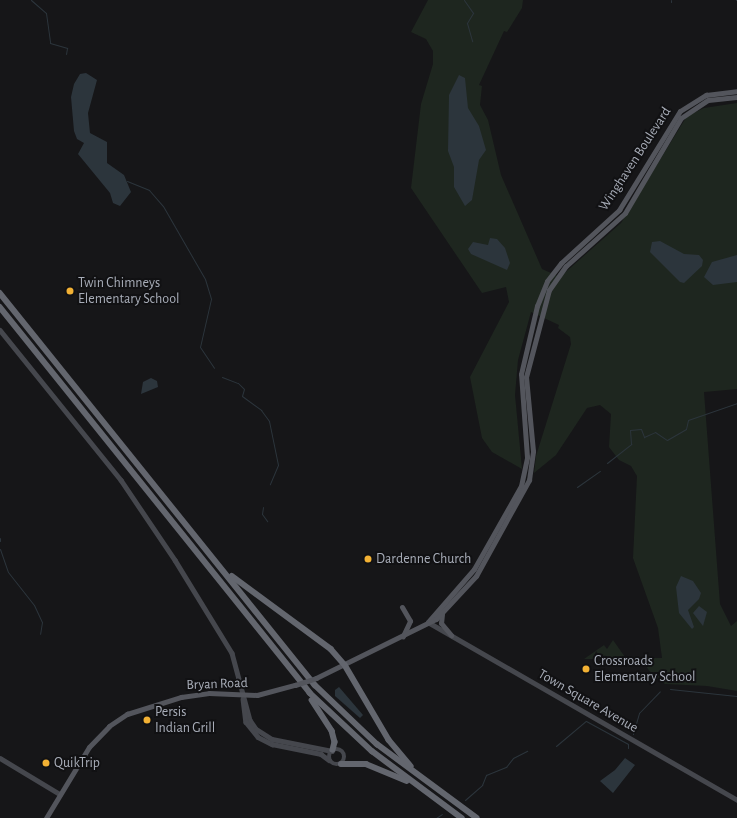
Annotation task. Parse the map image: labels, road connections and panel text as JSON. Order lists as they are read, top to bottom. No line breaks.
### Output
{"streets":{"main road":["Winghaven Boulevard","Bryan Road","Town Square Avenue"]},"crossings":[["Winghaven Boulevard","Bryan Road"],["Winghaven Boulevard","Town Square Avenue"],["Bryan Road","Town Square Avenue"]],"places":["Twin Chimneys Elementary School","Dardenne Church","Crossroads Elementary School","Persis Indian Grill","QuikTrip"]}
